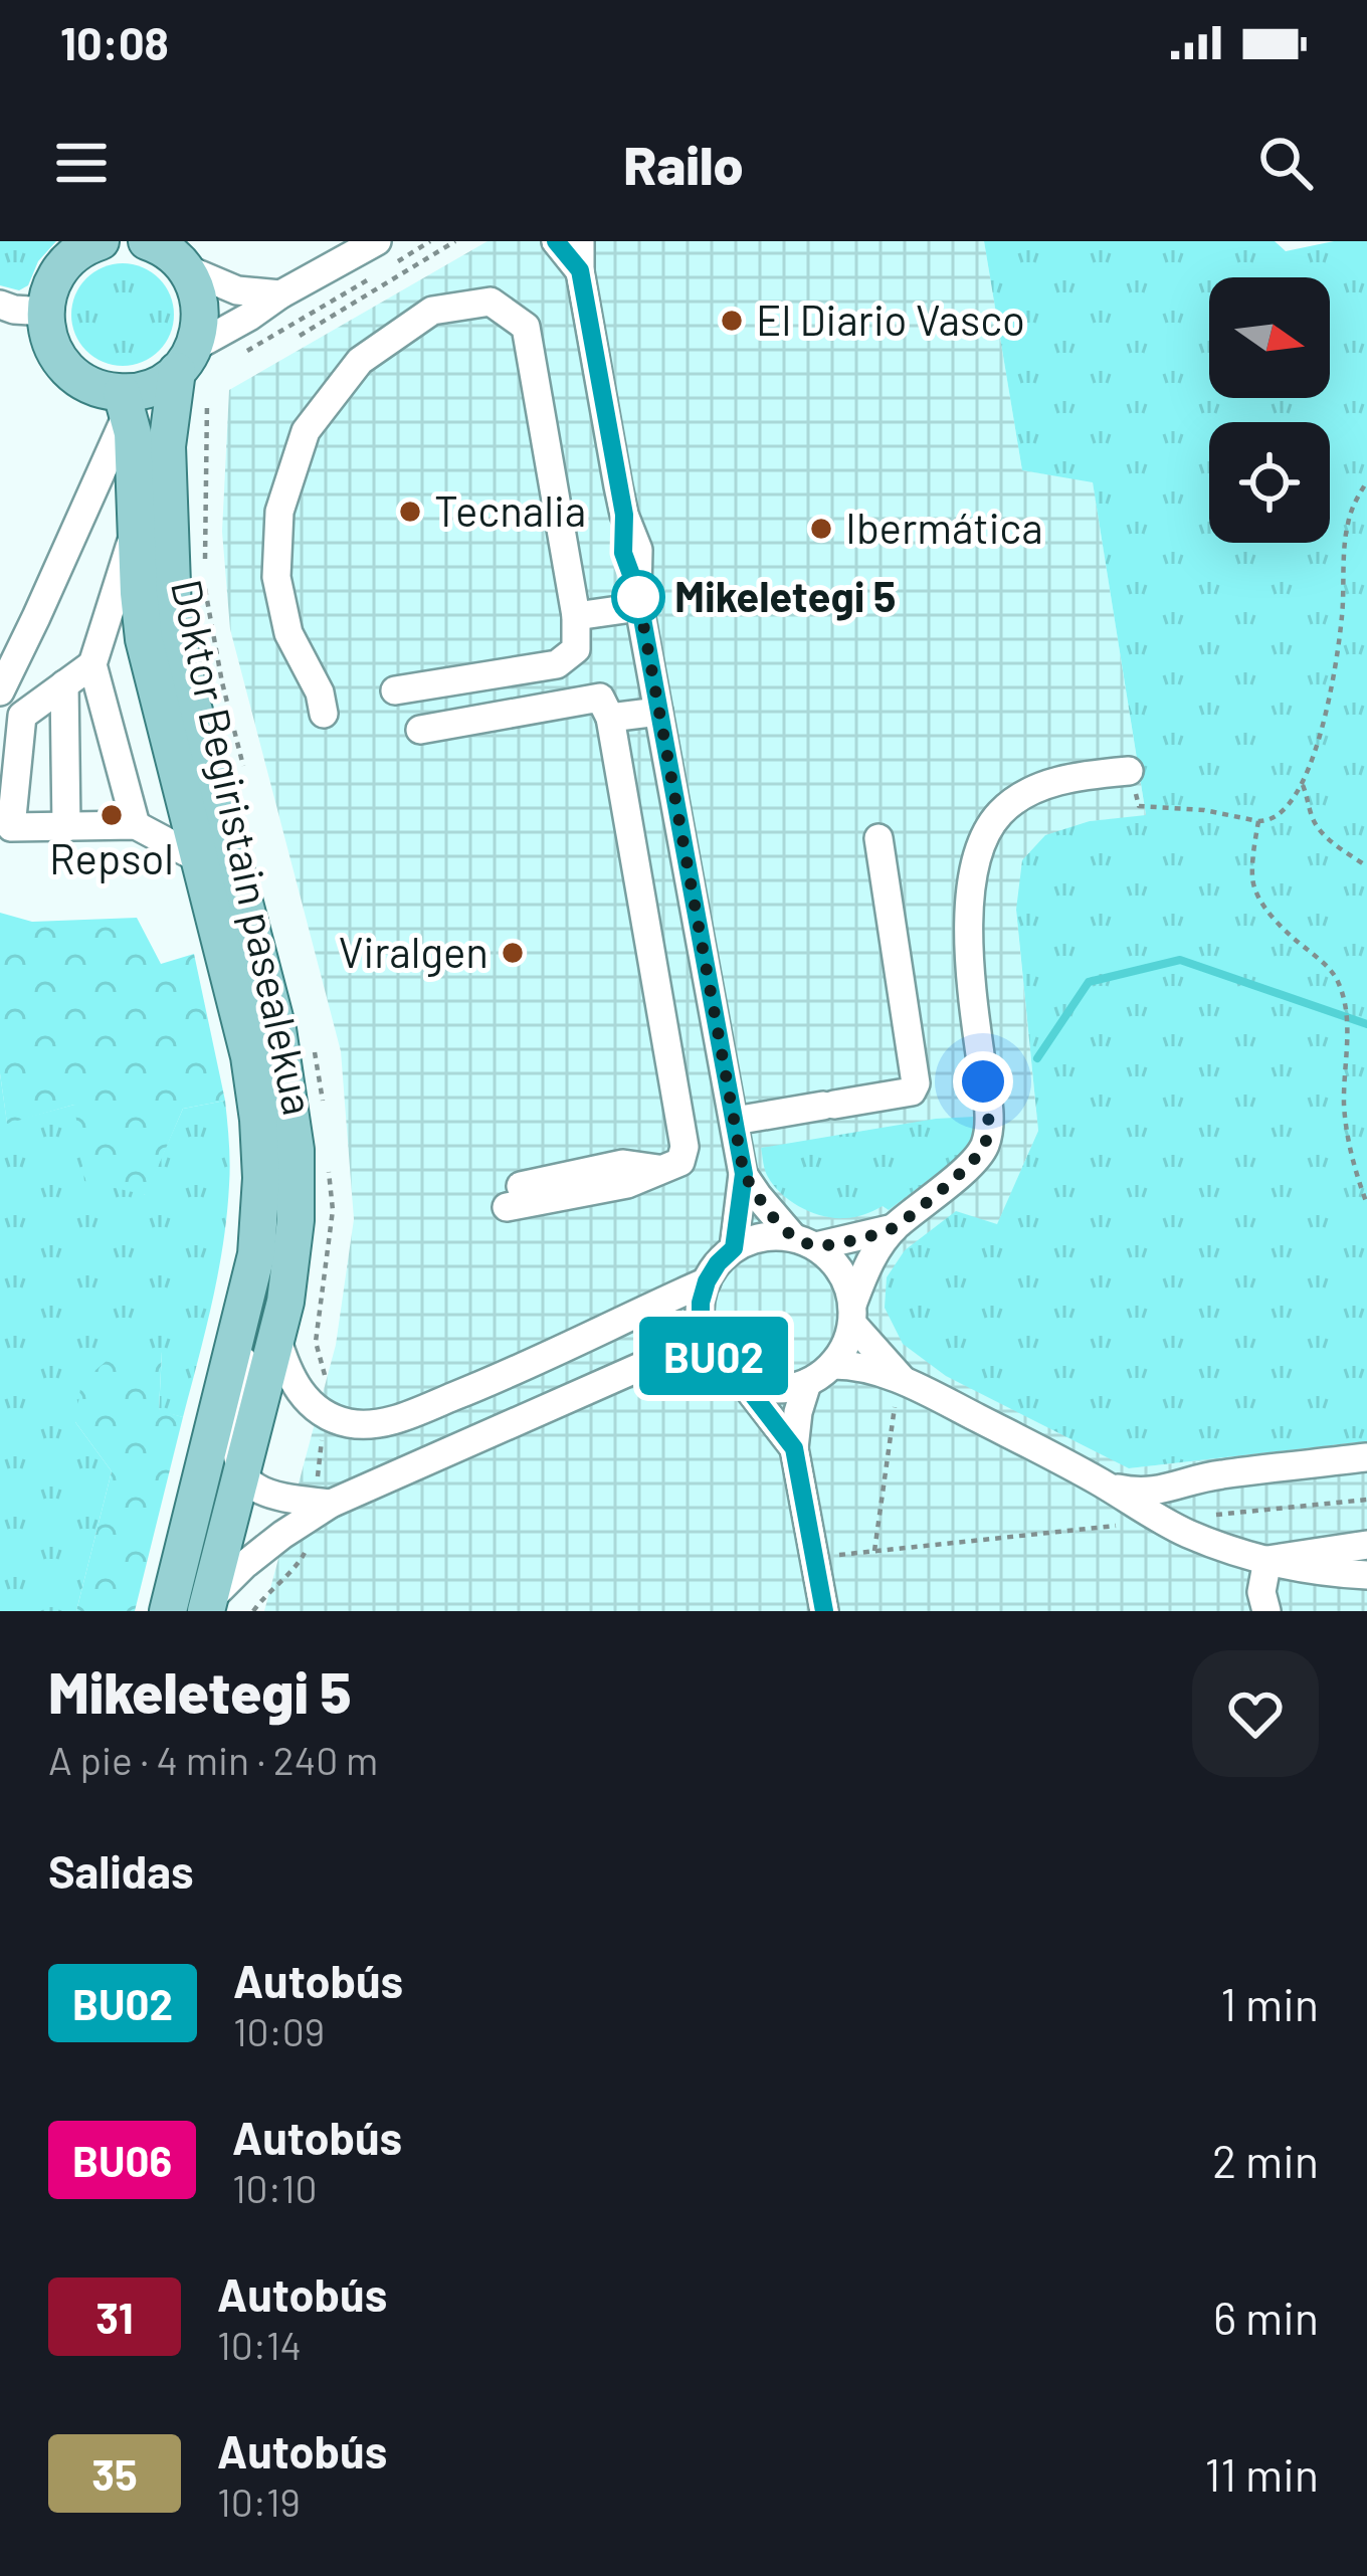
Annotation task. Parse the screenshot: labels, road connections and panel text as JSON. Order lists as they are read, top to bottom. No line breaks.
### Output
{"streets":{"main road":["Doktor Begiristain pasealekua"]},"places":["El Diario Vasco","Tecnalia","Ibermática","Mikeletegi 5","Repsol","Viralgen"],"lines":["bus line BU02"],"north":"right","page":{"status":"10:08","header":"Railo","on_map":"BU02","heading":[["Mikeletegi 5","A pie · 4 min · 240 m"],"Salidas"],"list":[{"mark":"BU02","name":"Autobús","note":"10:09","value":"1 min"},{"mark":"BU06","name":"Autobús","note":"10:10","value":"2 min"},{"mark":"31","name":"Autobús","note":"10:14","value":"6 min"},{"mark":"35","name":"Autobús","note":"10:19","value":"11 min"}]}}
